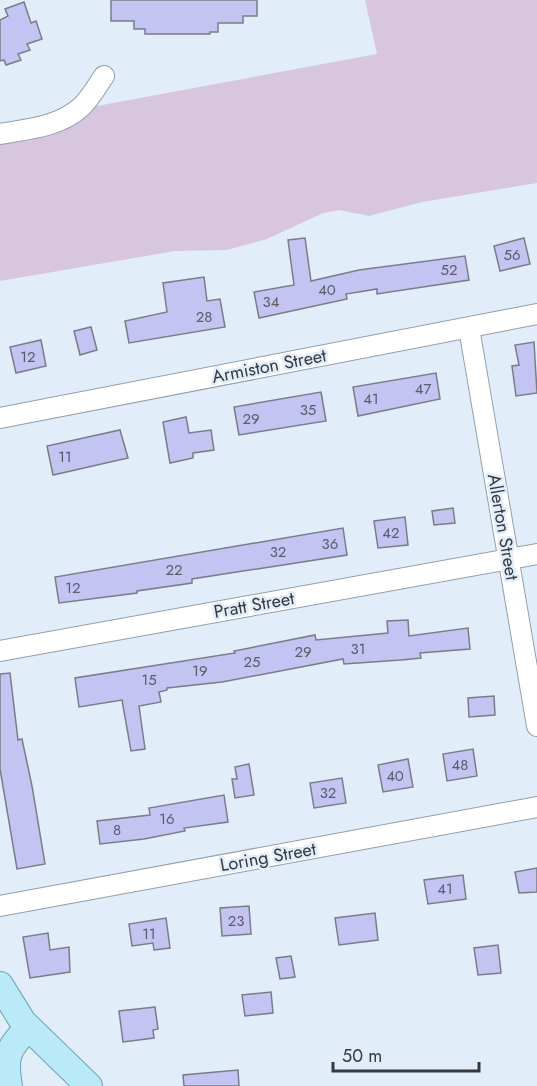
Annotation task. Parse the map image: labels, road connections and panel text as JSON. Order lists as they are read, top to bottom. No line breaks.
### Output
{"streets":{"street":["Armiston Street","Allerton Street","Pratt Street","Loring Street"]},"crossings":[["Armiston Street","Allerton Street"],["Allerton Street","Pratt Street"]],"house_numbers":["56","52","40","34","28","12","47","41","35","29","11","42","36","32","22","12","31","29","25","19","15","48","40","32","16","8","41","23","11"],"scale_bar":"50 m"}
